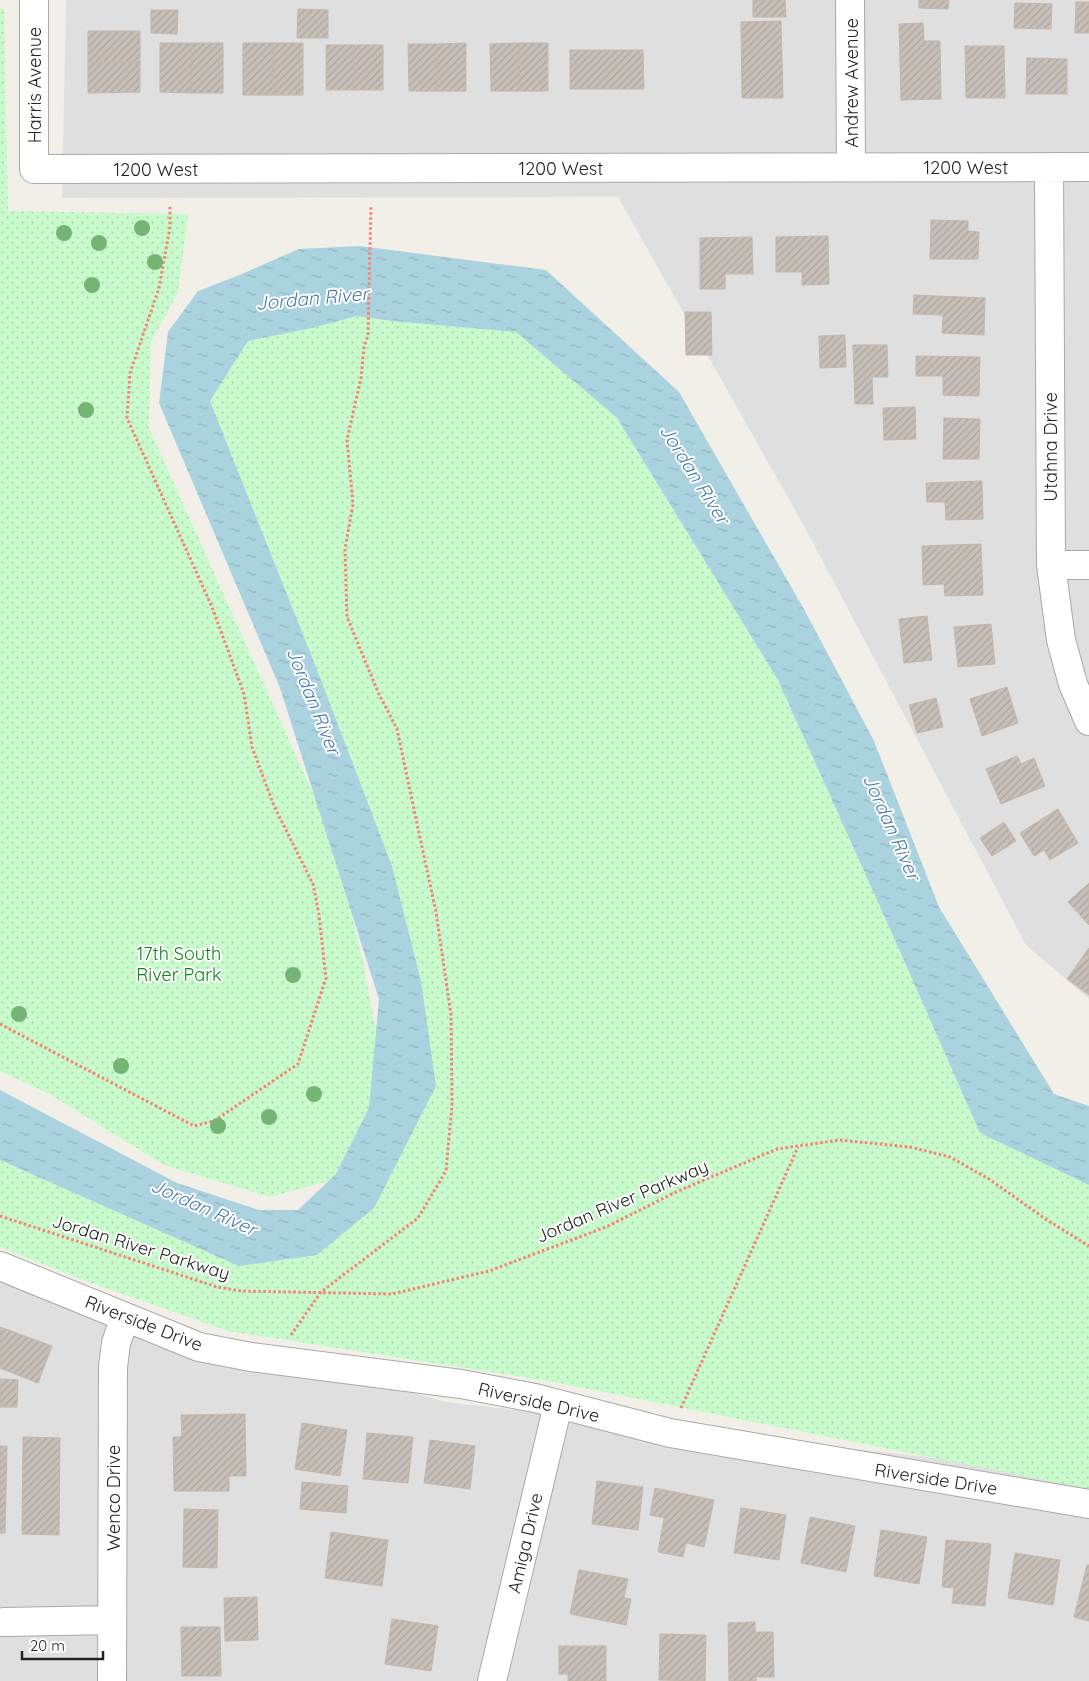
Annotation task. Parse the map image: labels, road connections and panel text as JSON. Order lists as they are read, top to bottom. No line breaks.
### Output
{"streets":{"street":["Andrew Avenue","Harris Avenue","1200 West","Utahna Drive","Riverside Drive","Wenco Drive","Amiga Drive"],"path":["Jordan River Parkway"]},"crossings":[["Andrew Avenue","1200 West"],["Harris Avenue","1200 West"],["1200 West","Utahna Drive"],["Riverside Drive","Wenco Drive"],["Riverside Drive","Amiga Drive"]],"water":["Jordan River"],"parks":["17th South River Park"],"scale_bar":"20 m"}
